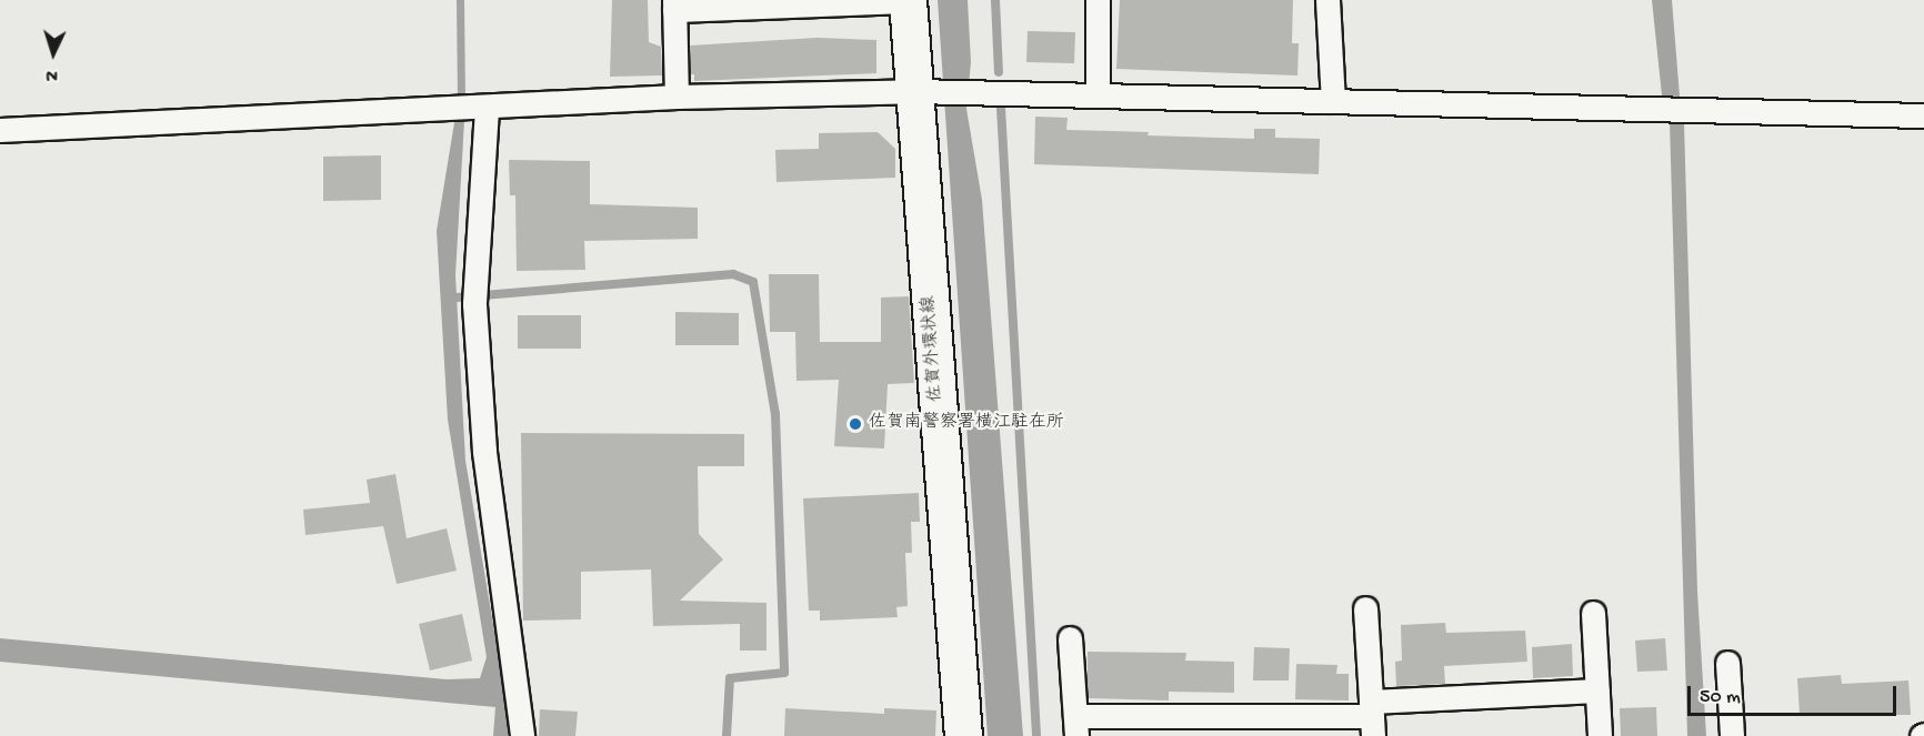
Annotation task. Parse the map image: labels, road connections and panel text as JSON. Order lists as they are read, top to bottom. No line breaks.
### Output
{"streets":{"main road":["佐賀外環状線"]},"places":["佐賀南警察署横江駐在所"],"scale_bar":"50 m","north":"bottom"}
